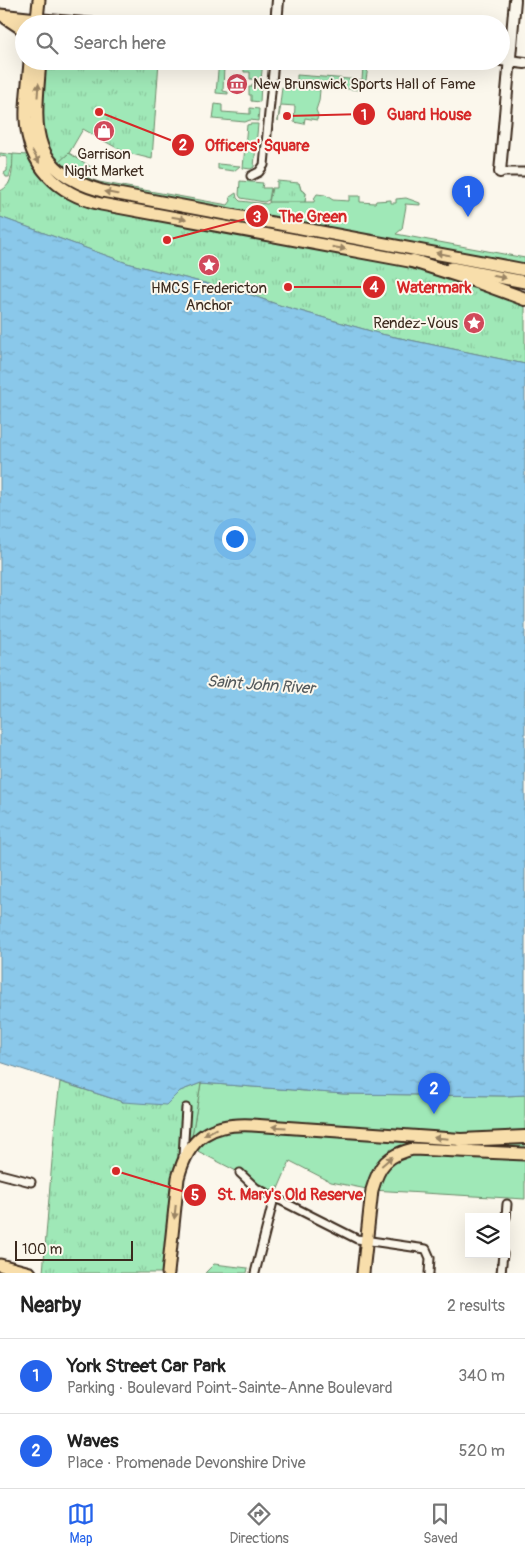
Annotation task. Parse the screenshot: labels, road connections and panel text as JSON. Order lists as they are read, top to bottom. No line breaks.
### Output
{"water":["Saint John River"],"places":{"museum":["New Brunswick Sports Hall of Fame"],"other":["Officers' Square","Guard House","The Green","Watermark","St. Mary's Old Reserve"],"shop":["Garrison Night Market"],"place":["HMCS Fredericton Anchor","Rendez-Vous"]},"scale_bar":"100 m","page":{"search":"Search here","pins":["1","2"],"scale":"100 m","heading":["Nearby","2 results"],"list":[{"mark":"1","name":"York Street Car Park","note":"Parking · Boulevard Point-Sainte-Anne Boulevard","value":"340 m"},{"mark":"2","name":"Waves","note":"Place · Promenade Devonshire Drive","value":"520 m"}],"nav":["Map","Directions","Saved"]}}
